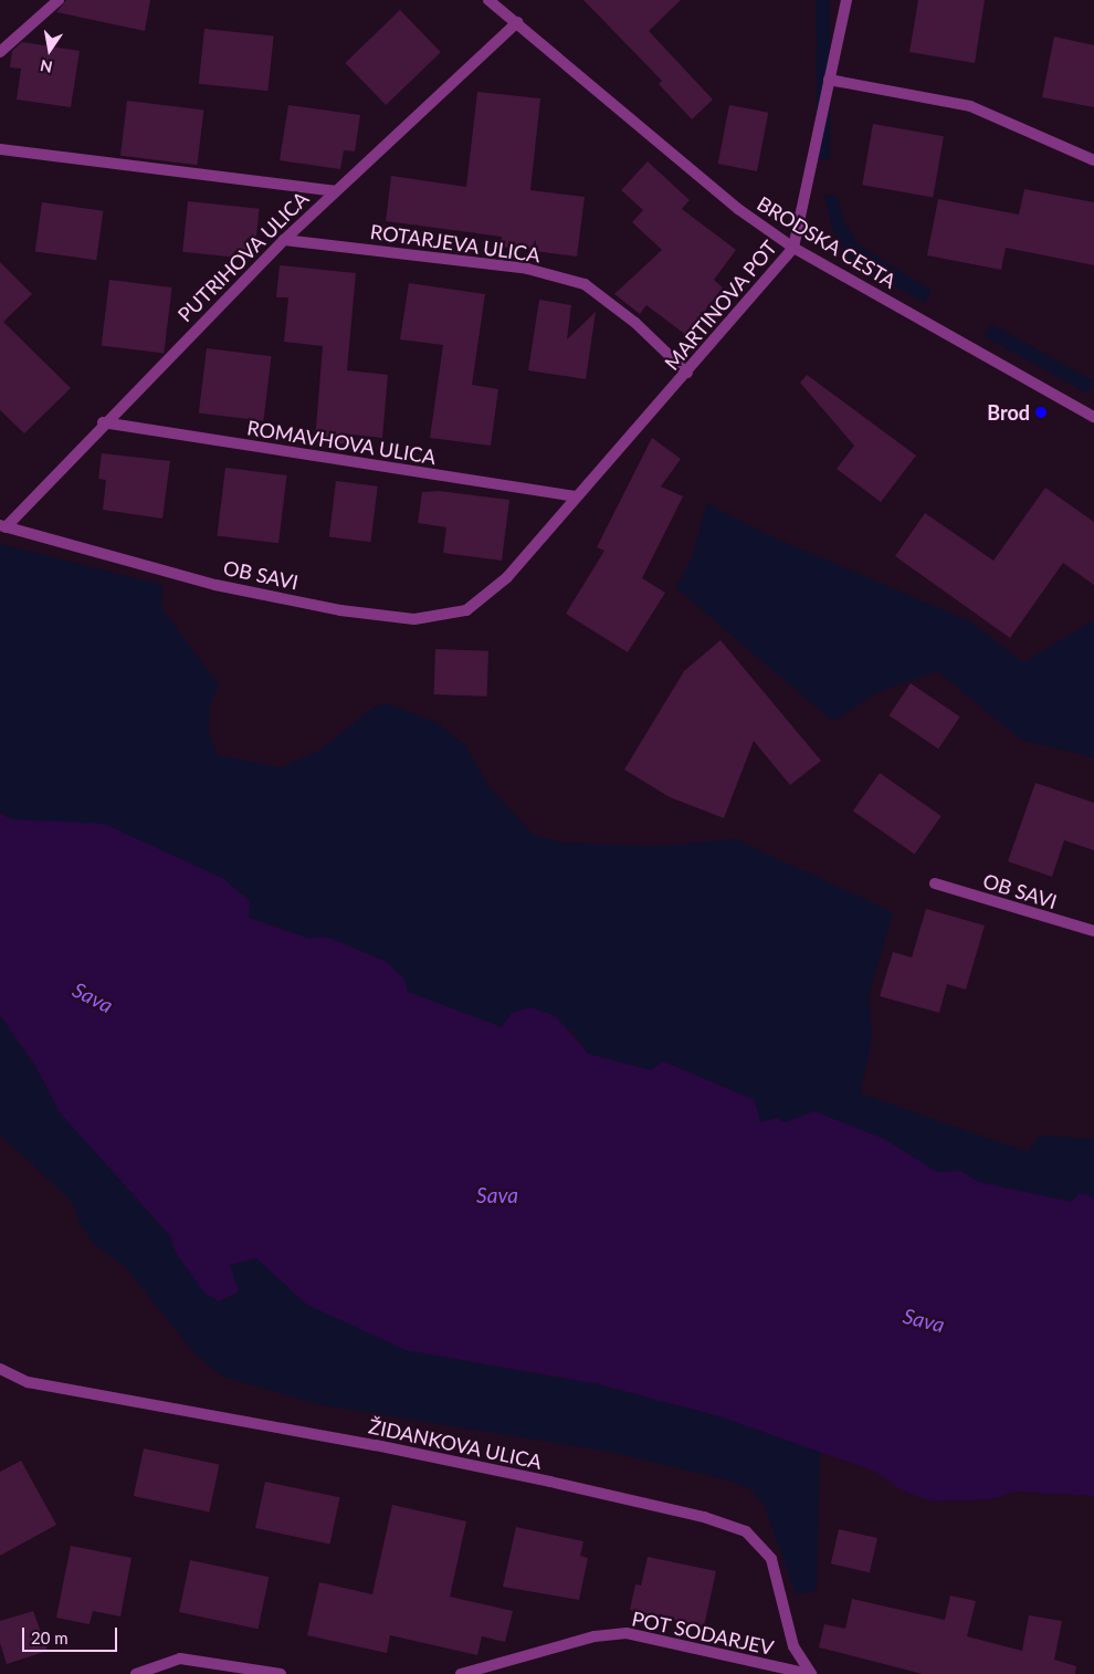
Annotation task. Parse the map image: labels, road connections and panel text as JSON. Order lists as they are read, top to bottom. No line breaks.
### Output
{"streets":{"street":["BRODSKA CESTA","ROTARJEVA ULICA","PUTRIHOVA ULICA","MARTINOVA POT","ROMAVHOVA ULICA","OB SAVI","ŽIDANKOVA ULICA","POT SODARJEV"]},"crossings":[["BRODSKA CESTA","PUTRIHOVA ULICA"],["BRODSKA CESTA","MARTINOVA POT"],["ROTARJEVA ULICA","PUTRIHOVA ULICA"],["ROTARJEVA ULICA","MARTINOVA POT"],["PUTRIHOVA ULICA","ROMAVHOVA ULICA"],["PUTRIHOVA ULICA","OB SAVI"],["MARTINOVA POT","ROMAVHOVA ULICA"],["MARTINOVA POT","OB SAVI"],["ŽIDANKOVA ULICA","POT SODARJEV"]],"water":["Sava"],"places":["Brod"],"scale_bar":"20 m","north":"bottom"}
